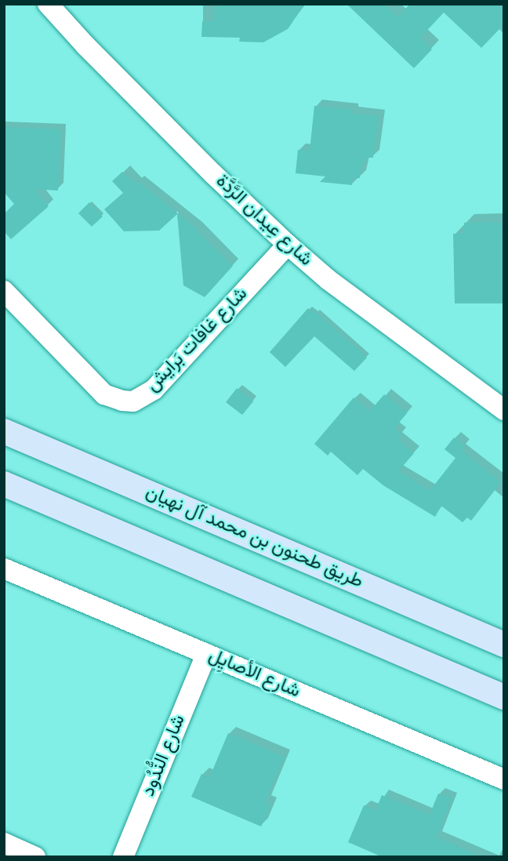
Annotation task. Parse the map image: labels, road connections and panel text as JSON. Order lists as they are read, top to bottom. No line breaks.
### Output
{"streets":{"main road":["طريق طحنون بن محمد آل نهيان"],"street":["شارع عِيدان الرَّدَّة","شارع غافات بَرايش","شارع الأصايِل","شارع النُّدُود"]},"crossings":[["شارع عِيدان الرَّدَّة","شارع غافات بَرايش"],["شارع الأصايِل","شارع النُّدُود"]]}
